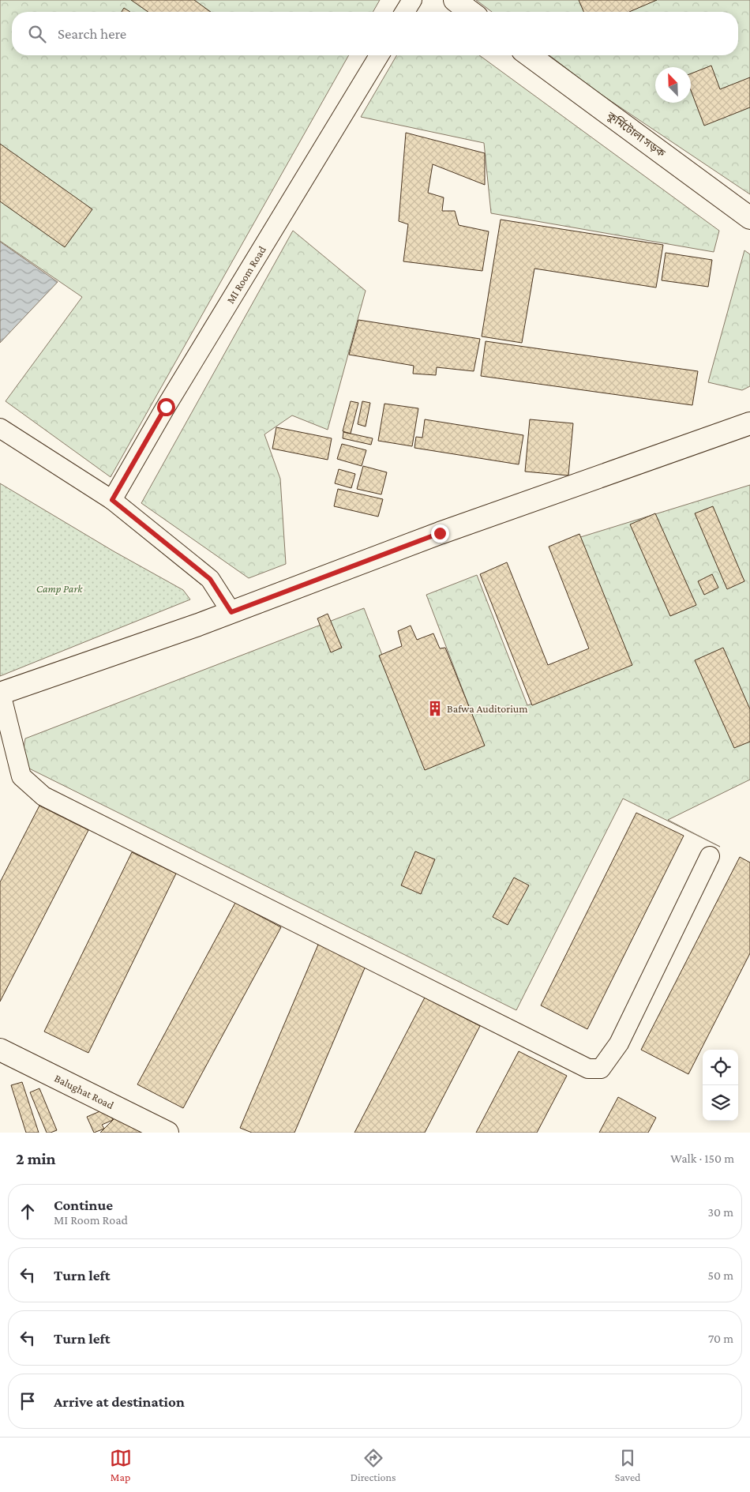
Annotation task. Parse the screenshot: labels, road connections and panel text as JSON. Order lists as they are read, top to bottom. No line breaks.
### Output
{"streets":{"street":["কুর্মিটোলা সড়ক","MI Room Road","Balughat Road"]},"parks":["Camp Park"],"places":{"building":["Bafwa Auditorium"]},"north":"top left","page":{"search":"Search here","heading":["2 min","Walk · 150 m"],"list":[["Continue","MI Room Road","30 m"],["Turn left","50 m"],["Turn left","70 m"],"Arrive at destination"],"nav":["Map","Directions","Saved"]}}
